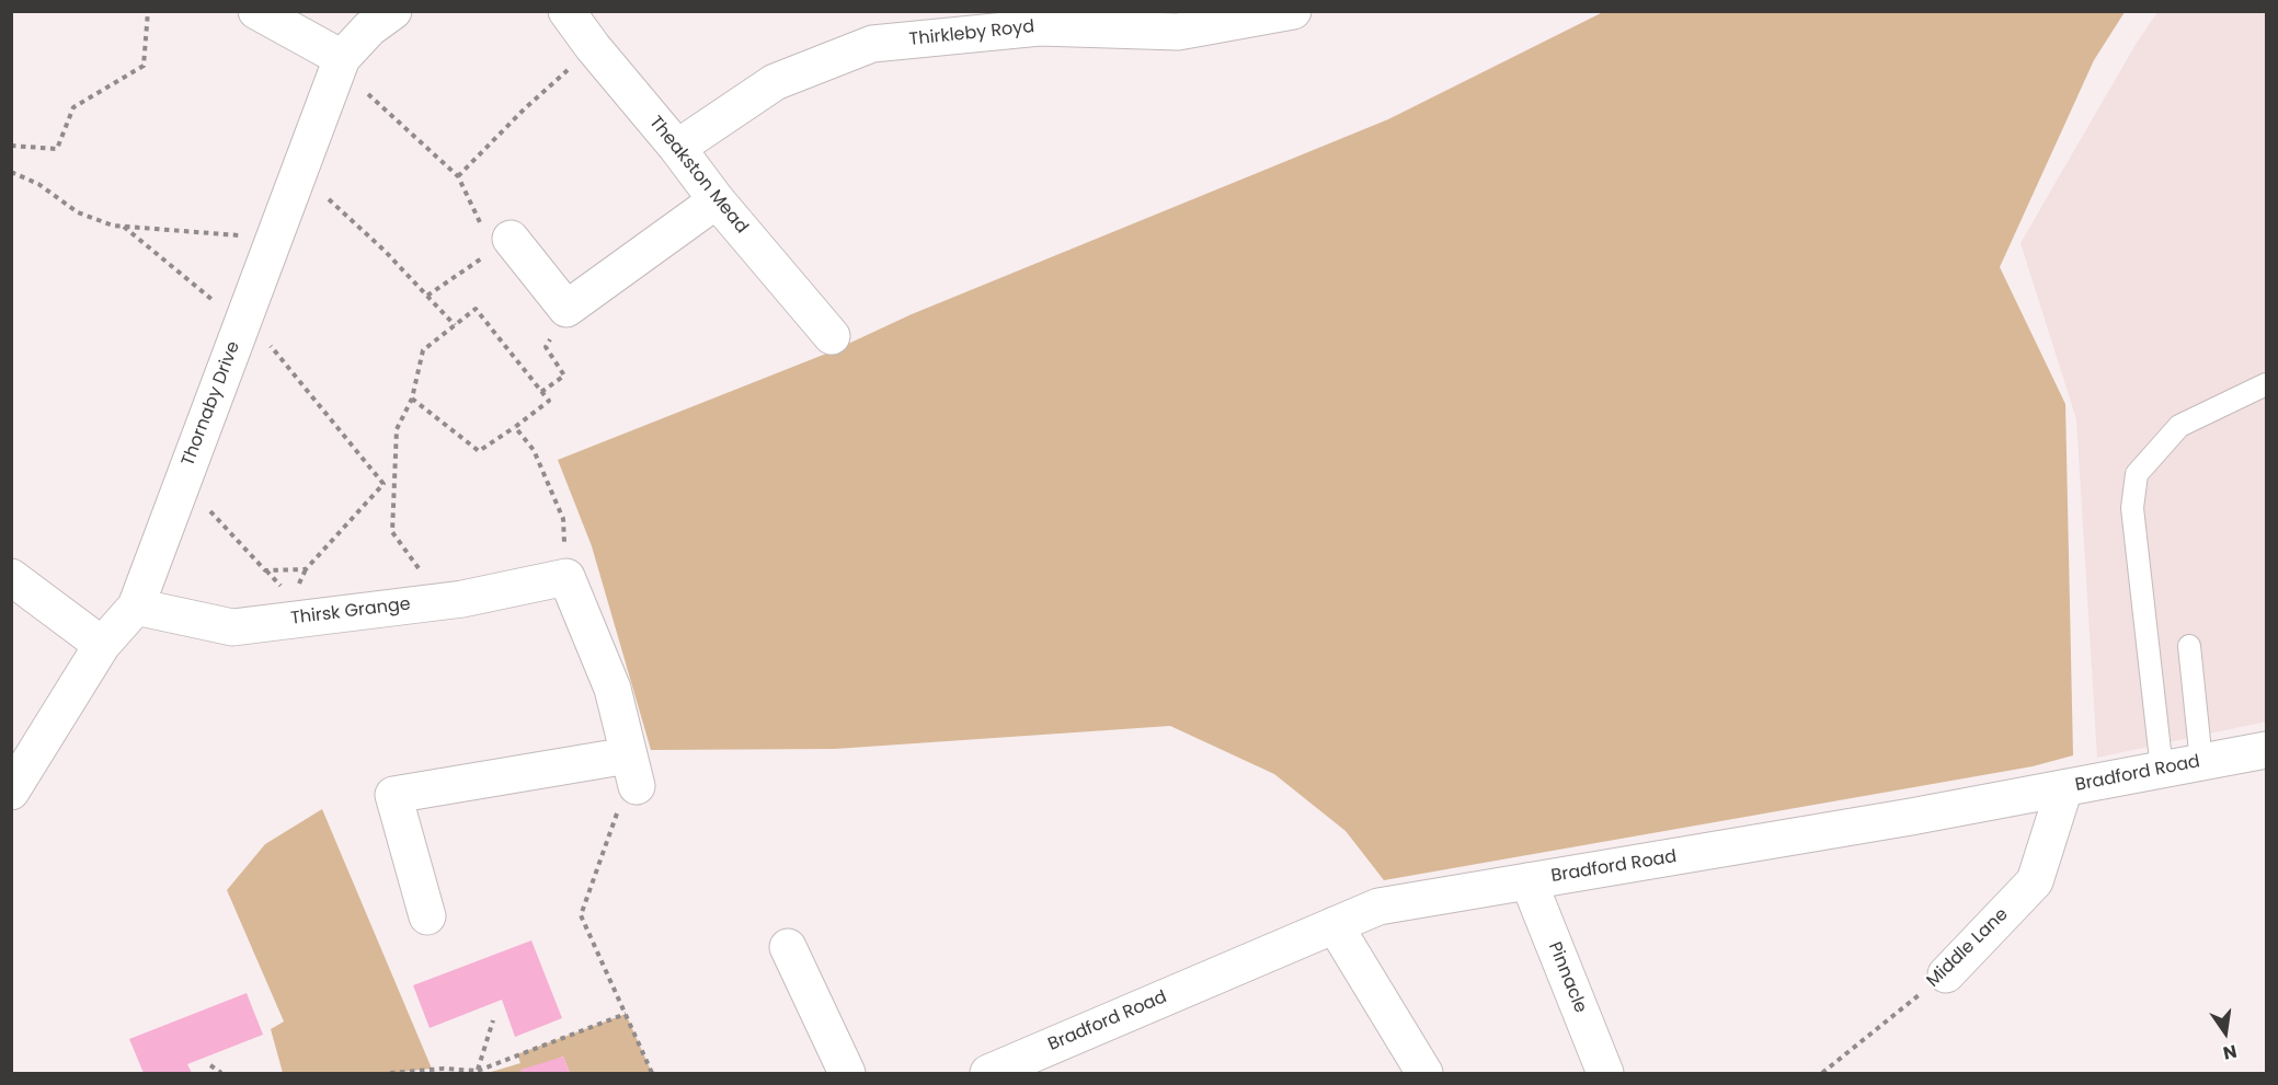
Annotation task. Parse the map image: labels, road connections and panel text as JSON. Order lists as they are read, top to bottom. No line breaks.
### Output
{"streets":{"street":["Thirkleby Royd","Theakston Mead","Thornaby Drive","Thirsk Grange","Bradford Road","Middle Lane","Pinnacle"]},"crossings":[["Thirkleby Royd","Theakston Mead"],["Thornaby Drive","Thirsk Grange"],["Bradford Road","Middle Lane"],["Bradford Road","Pinnacle"]],"north":"bottom"}
